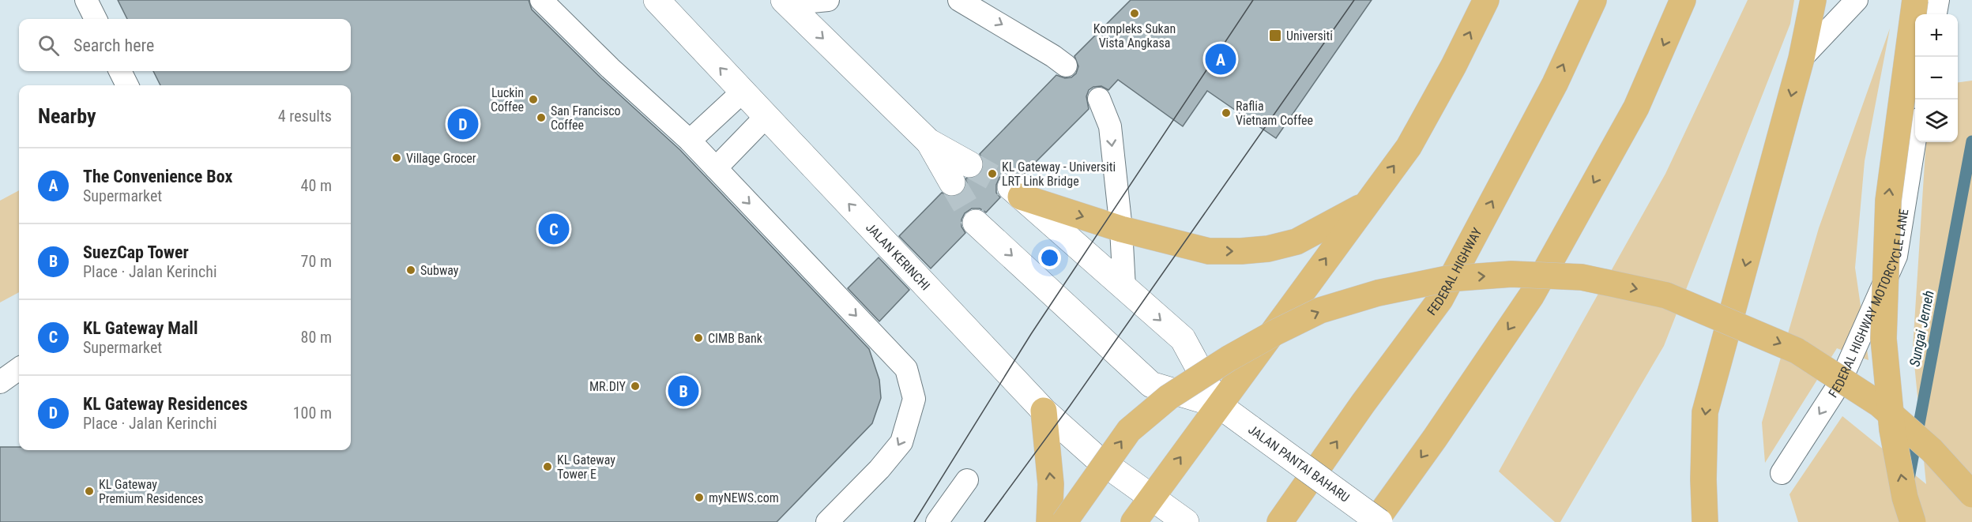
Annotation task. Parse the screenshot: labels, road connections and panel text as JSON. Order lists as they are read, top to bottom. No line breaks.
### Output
{"streets":{"highway":["FEDERAL HIGHWAY"],"main road":["JALAN KERINCHI","JALAN PANTAI BAHARU"],"lane":["FEDERAL HIGHWAY MOTORCYCLE LANE"]},"one_way":["FEDERAL HIGHWAY MOTORCYCLE LANE"],"water":["Sungai Jerneh"],"places":{"other":["Kompleks Sukan Vista Angkasa","Luckin Coffee","Raflia Vietnam Coffee","San Francisco Coffee","Village Grocer","KL Gateway - Universiti LRT Link Bridge","Subway","CIMB Bank","MR.DIY","KL Gateway Tower E","KL Gateway Premium Residences","myNEWS.com"],"transit":["Universiti"]},"page":{"map_buttons":["+","−"],"search":"Search here","pins":["A","D","C","B"],"heading":["Nearby","4 results"],"list":[{"mark":"A","name":"The Convenience Box","note":"Supermarket","value":"40 m"},{"mark":"B","name":"SuezCap Tower","note":"Place · Jalan Kerinchi","value":"70 m"},{"mark":"C","name":"KL Gateway Mall","note":"Supermarket","value":"80 m"},{"mark":"D","name":"KL Gateway Residences","note":"Place · Jalan Kerinchi","value":"100 m"}]}}
